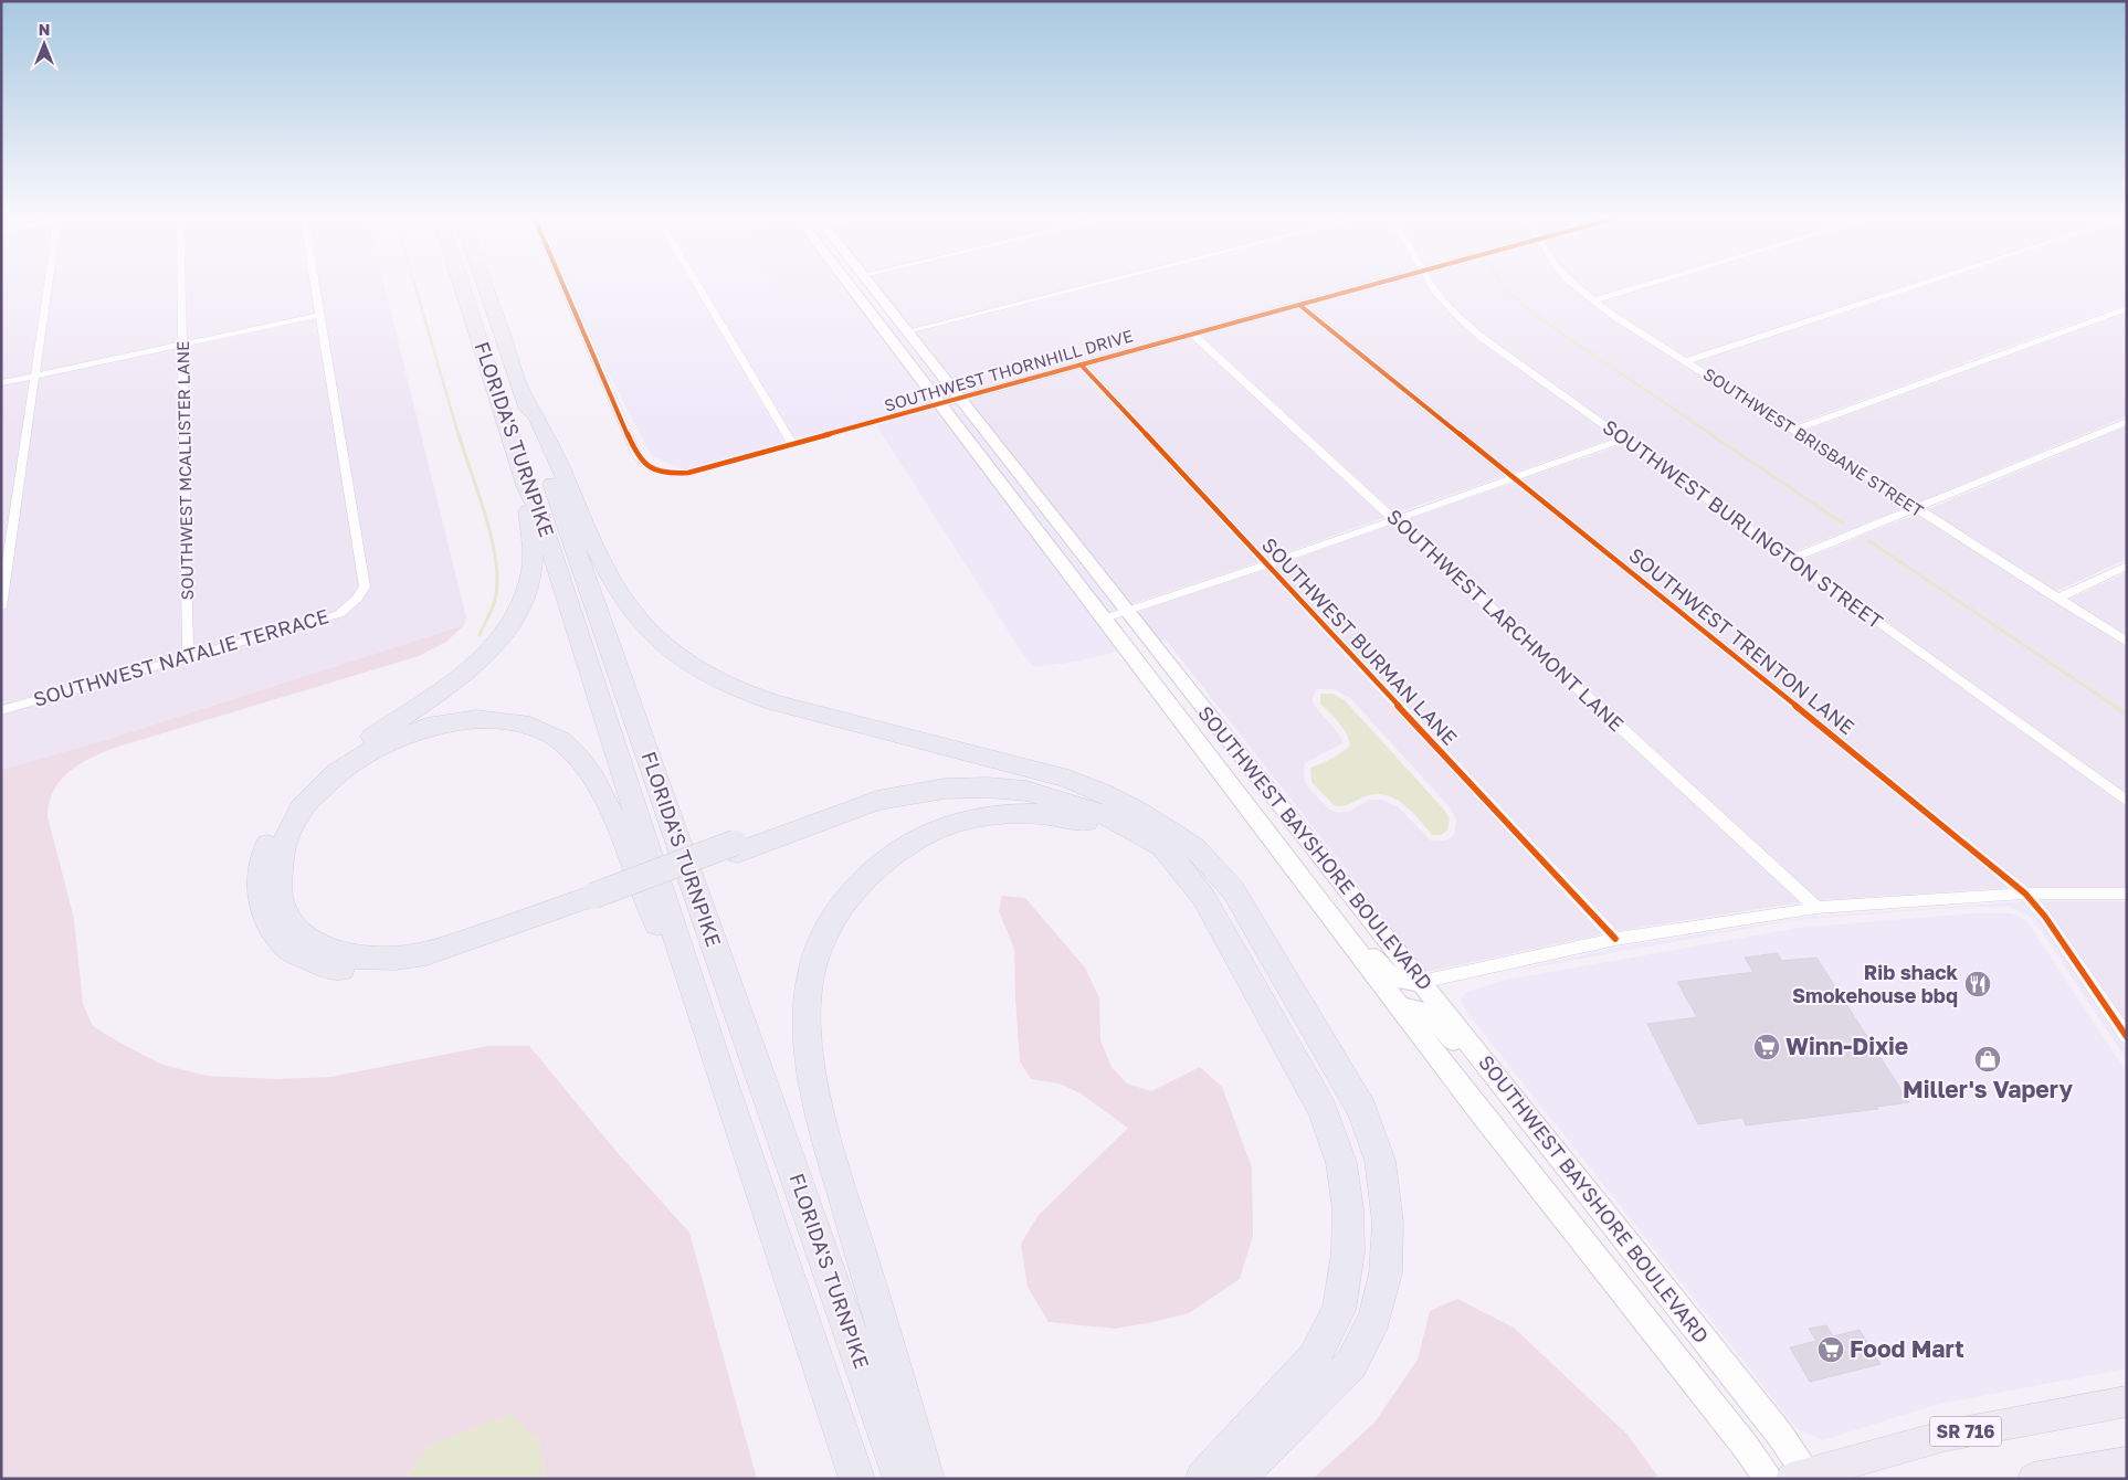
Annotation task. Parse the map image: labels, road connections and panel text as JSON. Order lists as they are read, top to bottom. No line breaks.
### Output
{"streets":{"highway":["FLORIDA'S TURNPIKE"],"main road":["SOUTHWEST BAYSHORE BOULEVARD","SR 716"],"street":["SOUTHWEST THORNHILL DRIVE","SOUTHWEST BRISBANE STREET","SOUTHWEST MCALLISTER LANE","SOUTHWEST BURLINGTON STREET","SOUTHWEST LARCHMONT LANE","SOUTHWEST BURMAN LANE","SOUTHWEST TRENTON LANE","SOUTHWEST NATALIE TERRACE"]},"crossings":[["SOUTHWEST THORNHILL DRIVE","SOUTHWEST LARCHMONT LANE"],["SOUTHWEST THORNHILL DRIVE","SOUTHWEST BURMAN LANE"],["SOUTHWEST THORNHILL DRIVE","SOUTHWEST TRENTON LANE"],["SOUTHWEST THORNHILL DRIVE","SOUTHWEST BAYSHORE BOULEVARD"],["SOUTHWEST MCALLISTER LANE","SOUTHWEST NATALIE TERRACE"],["SOUTHWEST BAYSHORE BOULEVARD","SR 716"]],"places":{"restaurant":["Rib shack Smokehouse bbq"],"supermarket":["Winn-Dixie","Food Mart"],"shop":["Miller's Vapery"]},"north":"top"}
